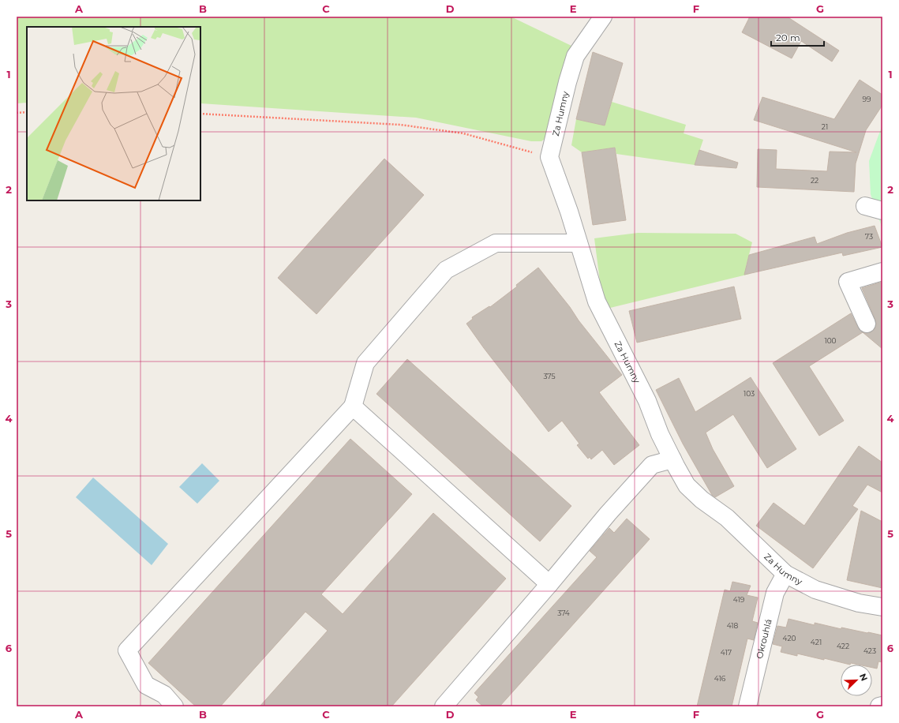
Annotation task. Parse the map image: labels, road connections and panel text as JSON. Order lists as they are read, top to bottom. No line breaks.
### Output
{"streets":{"street":["Za Humny","Okrouhlá"]},"crossings":[["Za Humny","Okrouhlá"]],"house_numbers":["99","21","22","73","100","375","103","419","374","418","420","421","422","423","417","416"],"scale_bar":"20 m","north":"top right","grid":{"columns":["A","B","C","D","E","F","G"],"rows":["1","2","3","4","5","6"]}}
